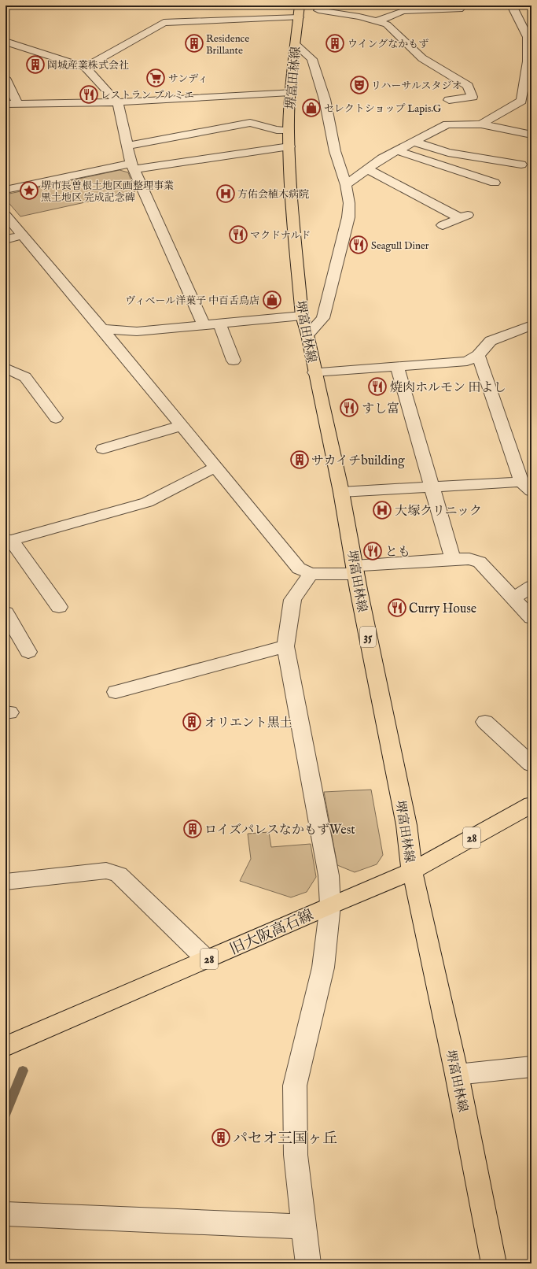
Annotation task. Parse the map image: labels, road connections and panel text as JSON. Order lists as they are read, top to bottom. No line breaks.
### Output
{"streets":{"main road":["堺富田林線","35","28","旧大阪高石線"]},"crossings":[["堺富田林線","旧大阪高石線"]],"places":{"building":["Residence Brillante","ウイングなかもず","岡城産業株式会社","サカイチbuilding","オリエント黒土","ロイズパレスなかもずWest","パセオ三国ヶ丘"],"supermarket":["サンディ"],"theatre":["リハーサルスタジオ"],"restaurant":["レストラン プルミエ","マクドナルド","Seagull Diner","焼肉ホルモン 田よし","すし富","とも","Curry House"],"shop":["セレクトショップ Lapis.G","ヴィベール洋菓子 中百舌鳥店"],"place":["堺市長曽根土地区画整理事業 黒土地区 完成記念碑"],"hospital":["方佑会植木病院","大塚クリニック"]}}
